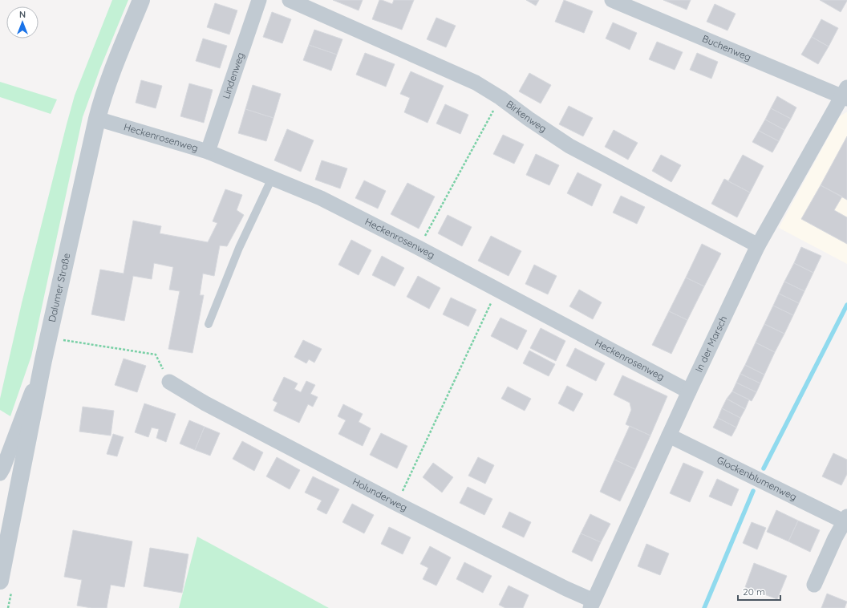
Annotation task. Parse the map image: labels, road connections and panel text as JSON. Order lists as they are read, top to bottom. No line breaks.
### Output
{"streets":{"street":["Buchenweg","Lindenweg","Birkenweg","Heckenrosenweg","Dalumer Straße","In der Marsch","Glockenblumenweg","Holunderweg"]},"crossings":[["Buchenweg","In der Marsch"],["Lindenweg","Heckenrosenweg"],["Birkenweg","In der Marsch"],["Heckenrosenweg","Dalumer Straße"],["Heckenrosenweg","In der Marsch"],["In der Marsch","Glockenblumenweg"],["In der Marsch","Holunderweg"]],"scale_bar":"20 m","north":"top"}
